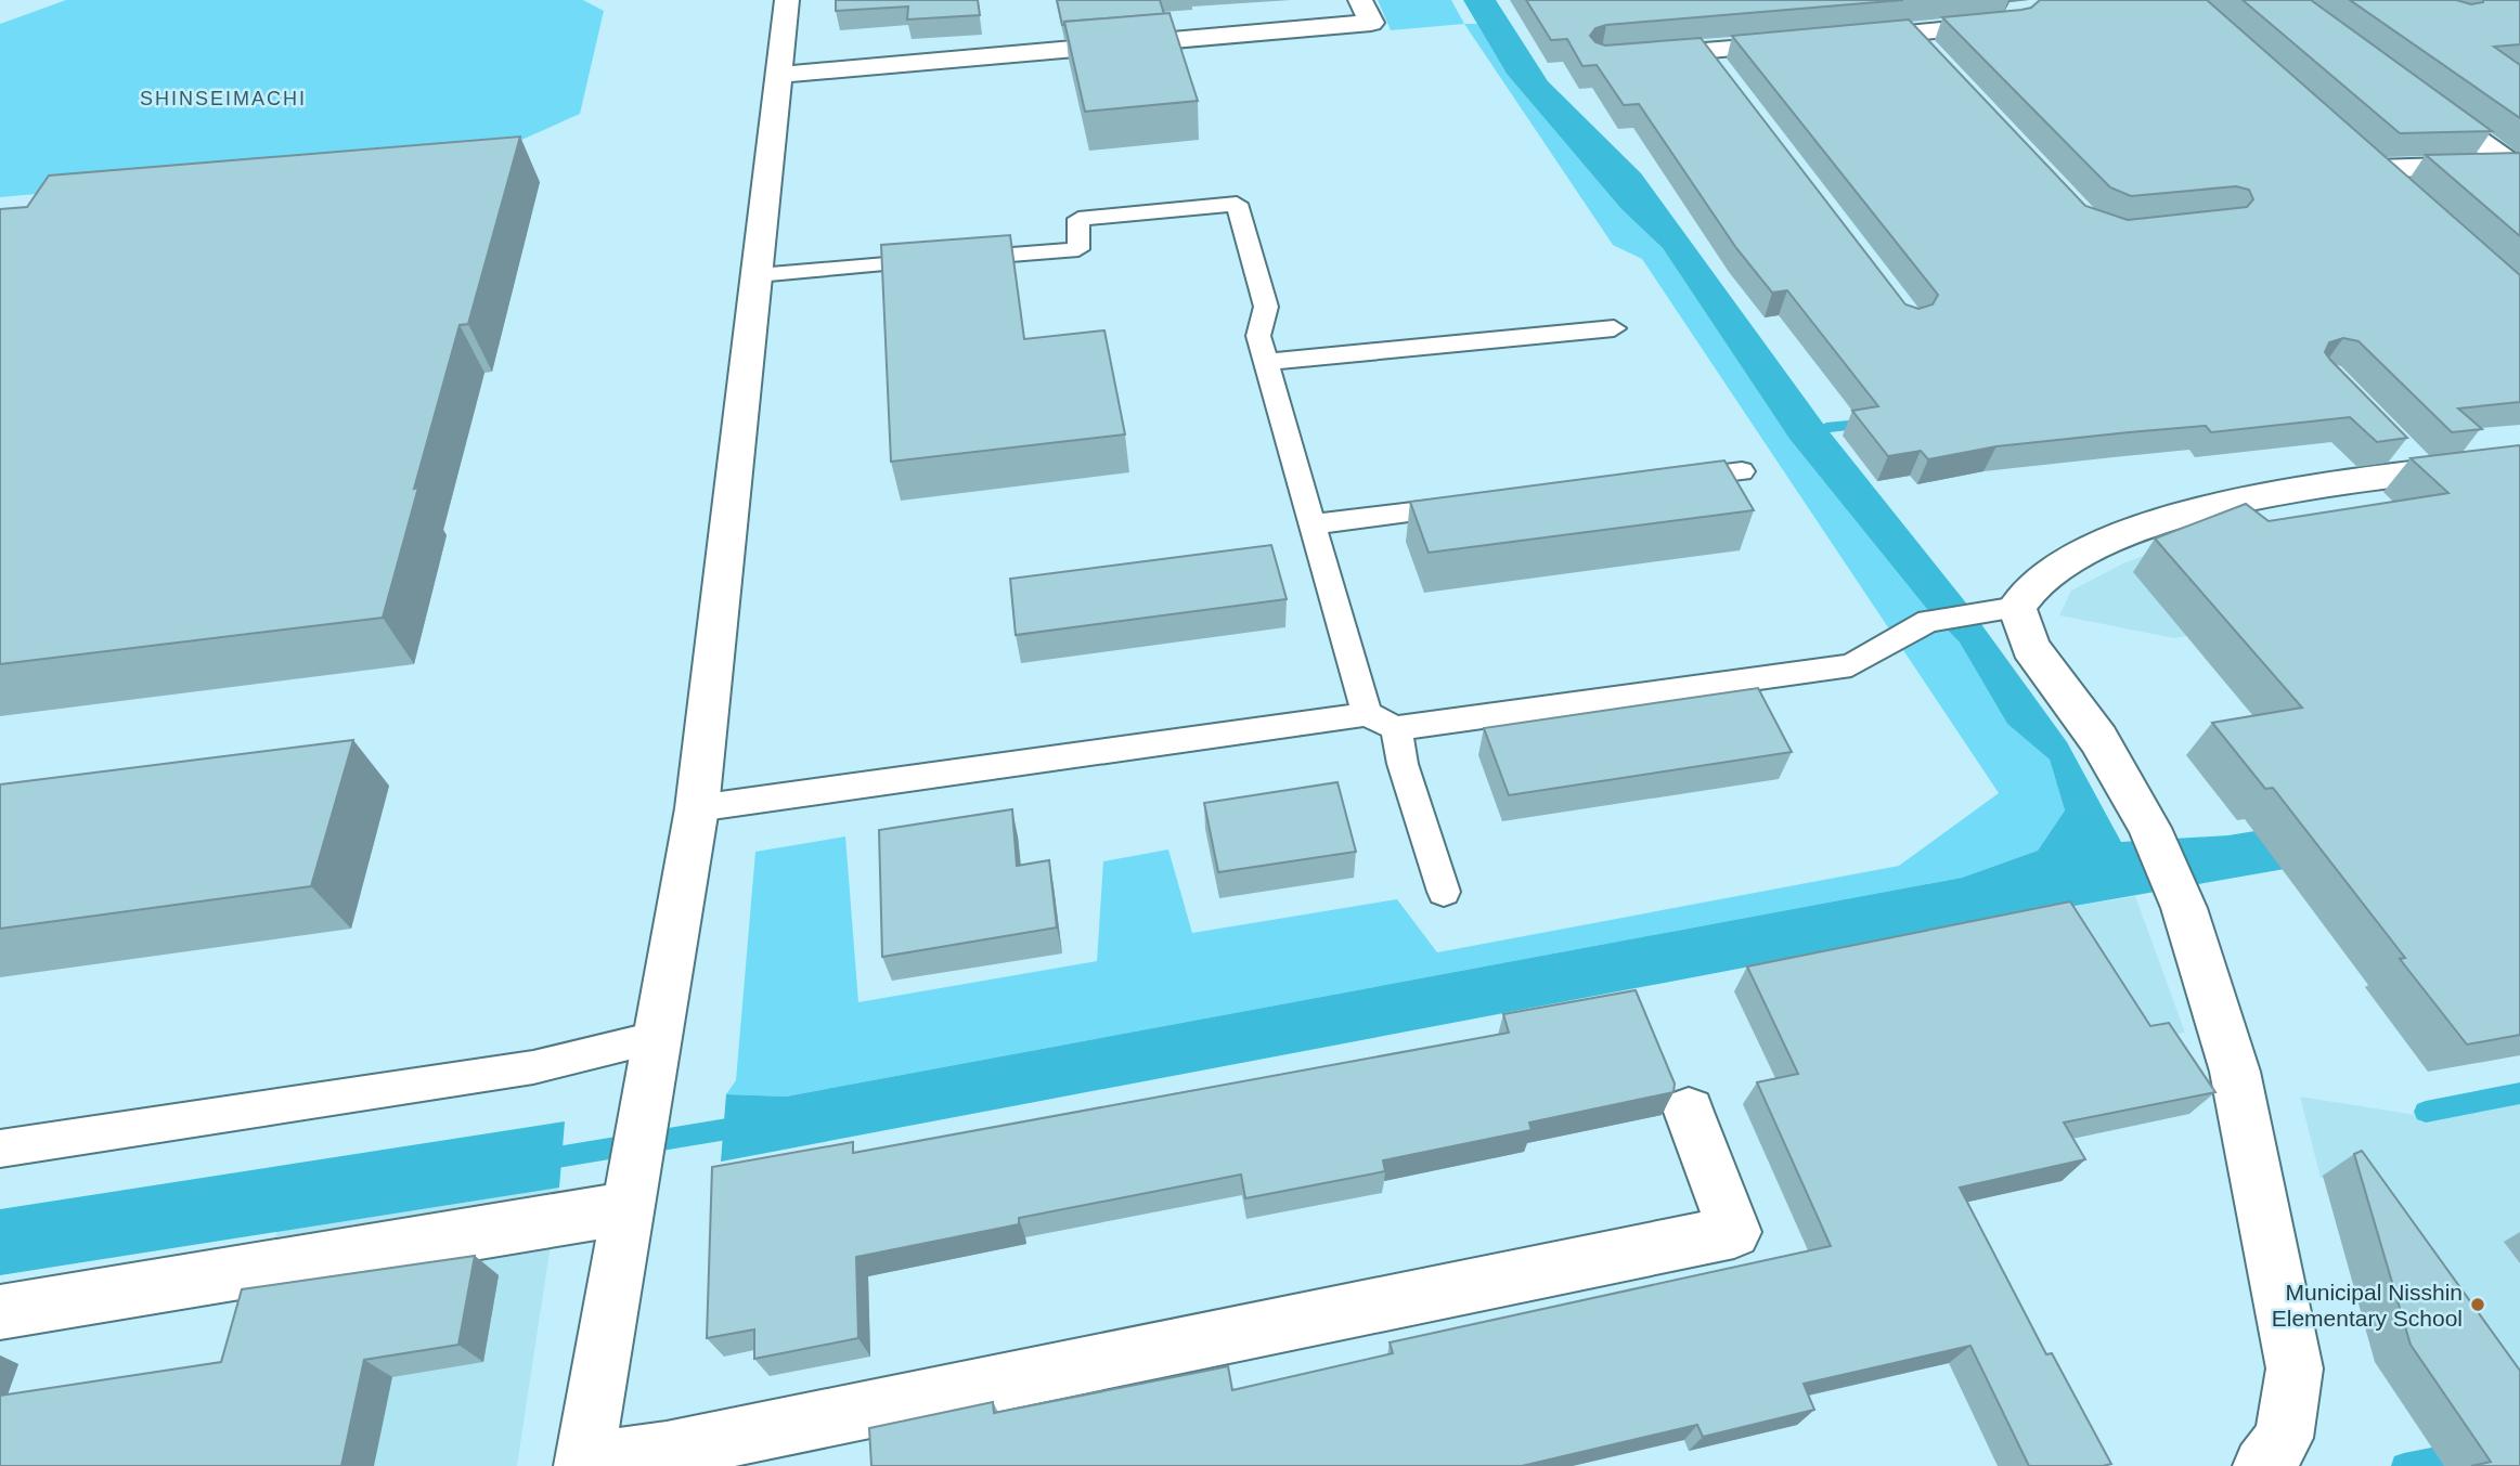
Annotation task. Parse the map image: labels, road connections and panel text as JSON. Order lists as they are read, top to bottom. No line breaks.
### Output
{"districts":["SHINSEIMACHI"],"places":["Municipal Nisshin Elementary School"]}
